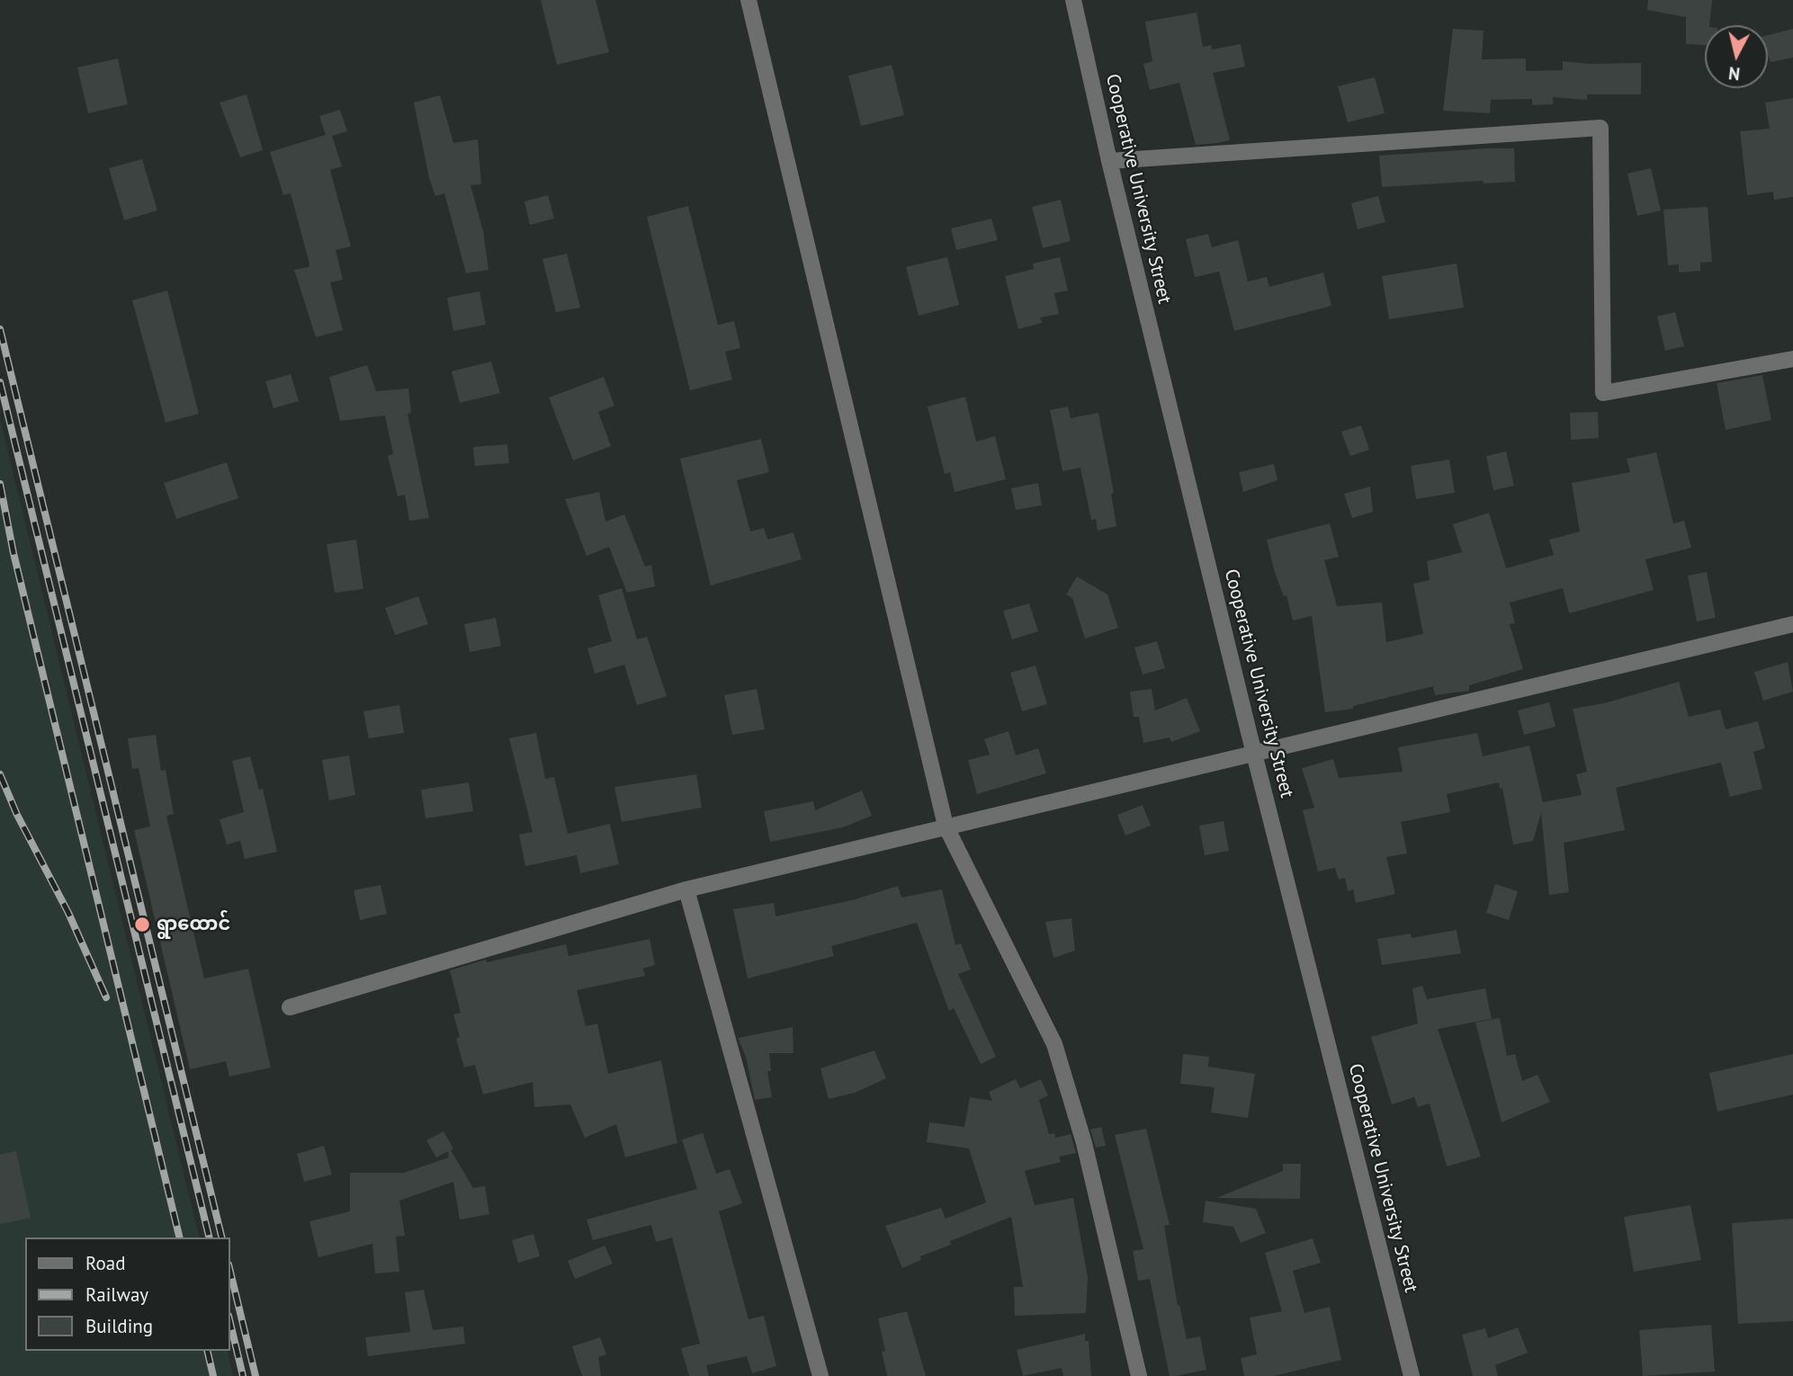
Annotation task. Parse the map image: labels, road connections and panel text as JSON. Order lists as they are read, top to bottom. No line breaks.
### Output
{"streets":{"street":["Cooperative University Street"]},"places":["ရွာထောင်"],"legend":["Road","Railway","Building"],"north":"bottom"}
